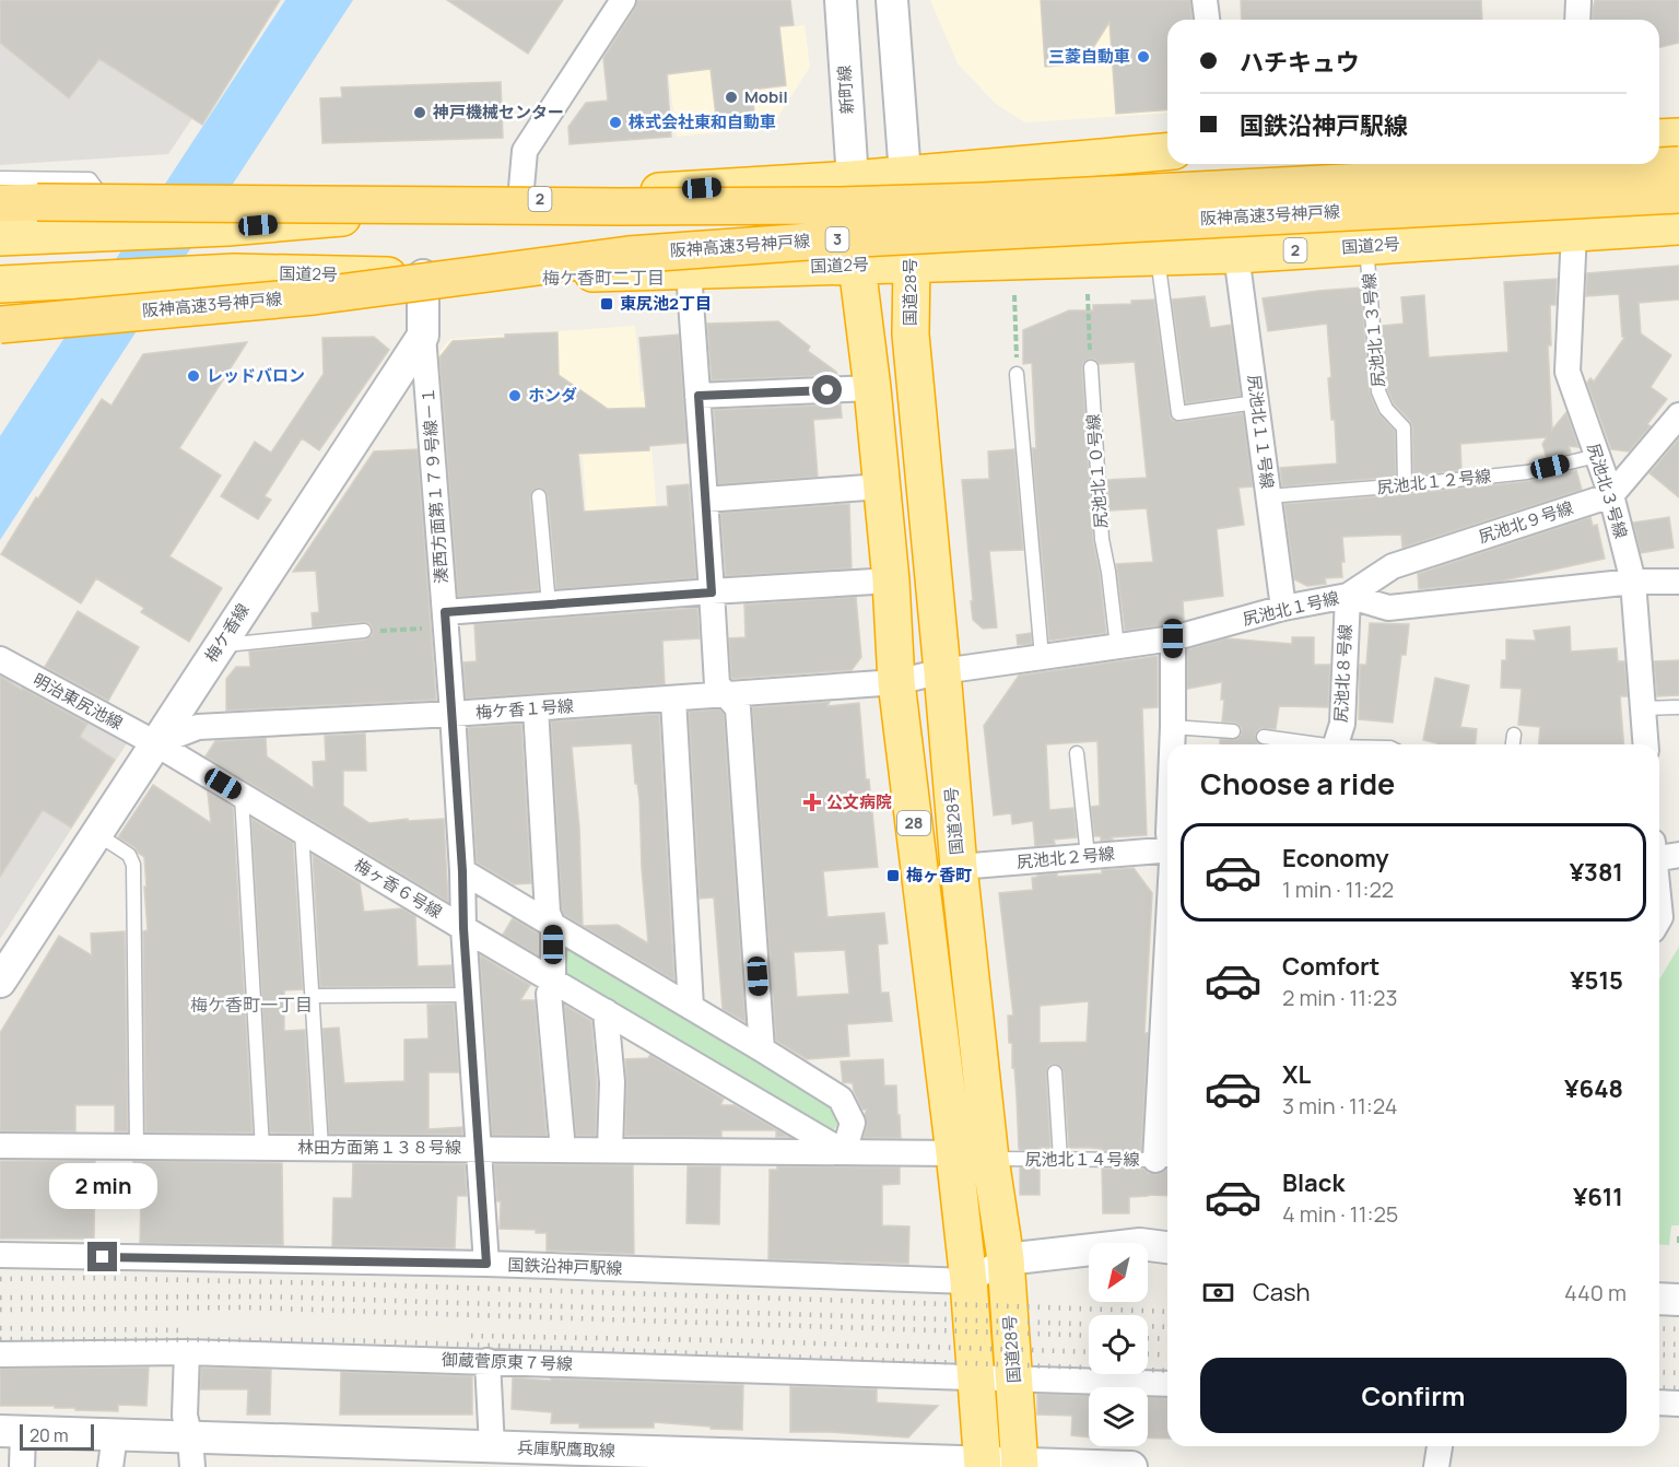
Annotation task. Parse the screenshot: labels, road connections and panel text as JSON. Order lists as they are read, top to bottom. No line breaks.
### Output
{"streets":{"highway":["2","阪神高速3号神戸線","3","国道2号","国道28号","28"],"street":["新町線","尻池北１１号線","湊西方面第１７９号線－１","尻池北３号線","尻池北９号線","尻池北１号線","梅ケ香線","尻池北８号線","明治東尻池線","梅ケ香１号線","尻池北２号線","梅ヶ香６号線","林田方面第１３８号線","国鉄沿神戸駅線","御蔵菅原東７号線","兵庫駅鷹取線"],"lane":["尻池北１３号線","尻池北１０号線","尻池北１２号線","尻池北１４号線"]},"crossings":[["新町線","2"],["新町線","28"],["2","国道28号"],["2","28"],["国道2号","国道28号"],["国道2号","尻池北１３号線"],["国道2号","尻池北１１号線"],["国道2号","尻池北３号線"],["国道2号","28"],["国道28号","尻池北１号線"],["国道28号","尻池北２号線"],["国道28号","尻池北１４号線"],["国道28号","御蔵菅原東７号線"],["国道28号","兵庫駅鷹取線"],["尻池北１３号線","尻池北１２号線"],["尻池北１１号線","尻池北１２号線"],["尻池北１１号線","尻池北１号線"],["尻池北１０号線","尻池北１号線"],["尻池北１２号線","尻池北３号線"],["湊西方面第１７９号線－１","梅ケ香線"],["湊西方面第１７９号線－１","梅ケ香１号線"],["湊西方面第１７９号線－１","梅ヶ香６号線"],["湊西方面第１７９号線－１","林田方面第１３８号線"],["湊西方面第１７９号線－１","国鉄沿神戸駅線"],["尻池北３号線","尻池北９号線"],["尻池北３号線","尻池北１号線"],["尻池北９号線","尻池北１号線"],["尻池北９号線","尻池北８号線"],["尻池北１号線","尻池北８号線"],["尻池北１号線","梅ケ香１号線"],["尻池北１号線","28"],["梅ケ香線","明治東尻池線"],["梅ケ香線","梅ケ香１号線"],["梅ケ香線","梅ヶ香６号線"],["明治東尻池線","梅ケ香１号線"],["明治東尻池線","梅ヶ香６号線"],["梅ケ香１号線","28"],["梅ケ香１号線","梅ヶ香６号線"],["28","林田方面第１３８号線"],["28","国鉄沿神戸駅線"],["28","御蔵菅原東７号線"],["28","兵庫駅鷹取線"],["梅ヶ香６号線","林田方面第１３８号線"]],"districts":["梅ケ香町二丁目","梅ケ香町一丁目"],"places":{"other":["三菱自動車","Mobil","神戸機械センター","株式会社東和自動車","レッドバロン","ホンダ"],"transit":["東尻池2丁目","梅ヶ香町"],"health":["公文病院"]},"scale_bar":"20 m","north":"bottom left","page":{"banner":["ハチキュウ","国鉄沿神戸駅線"],"heading":"Choose a ride","list":[{"name":"Economy","note":"1 min · 11:22","value":"¥381"},{"name":"Comfort","note":"2 min · 11:23","value":"¥515"},{"name":"XL","note":"3 min · 11:24","value":"¥648"},{"name":"Black","note":"4 min · 11:25","value":"¥611"}],"bubble":"2 min","pay":["Cash","440 m"],"buttons":"Confirm","scale":"20 m"}}
